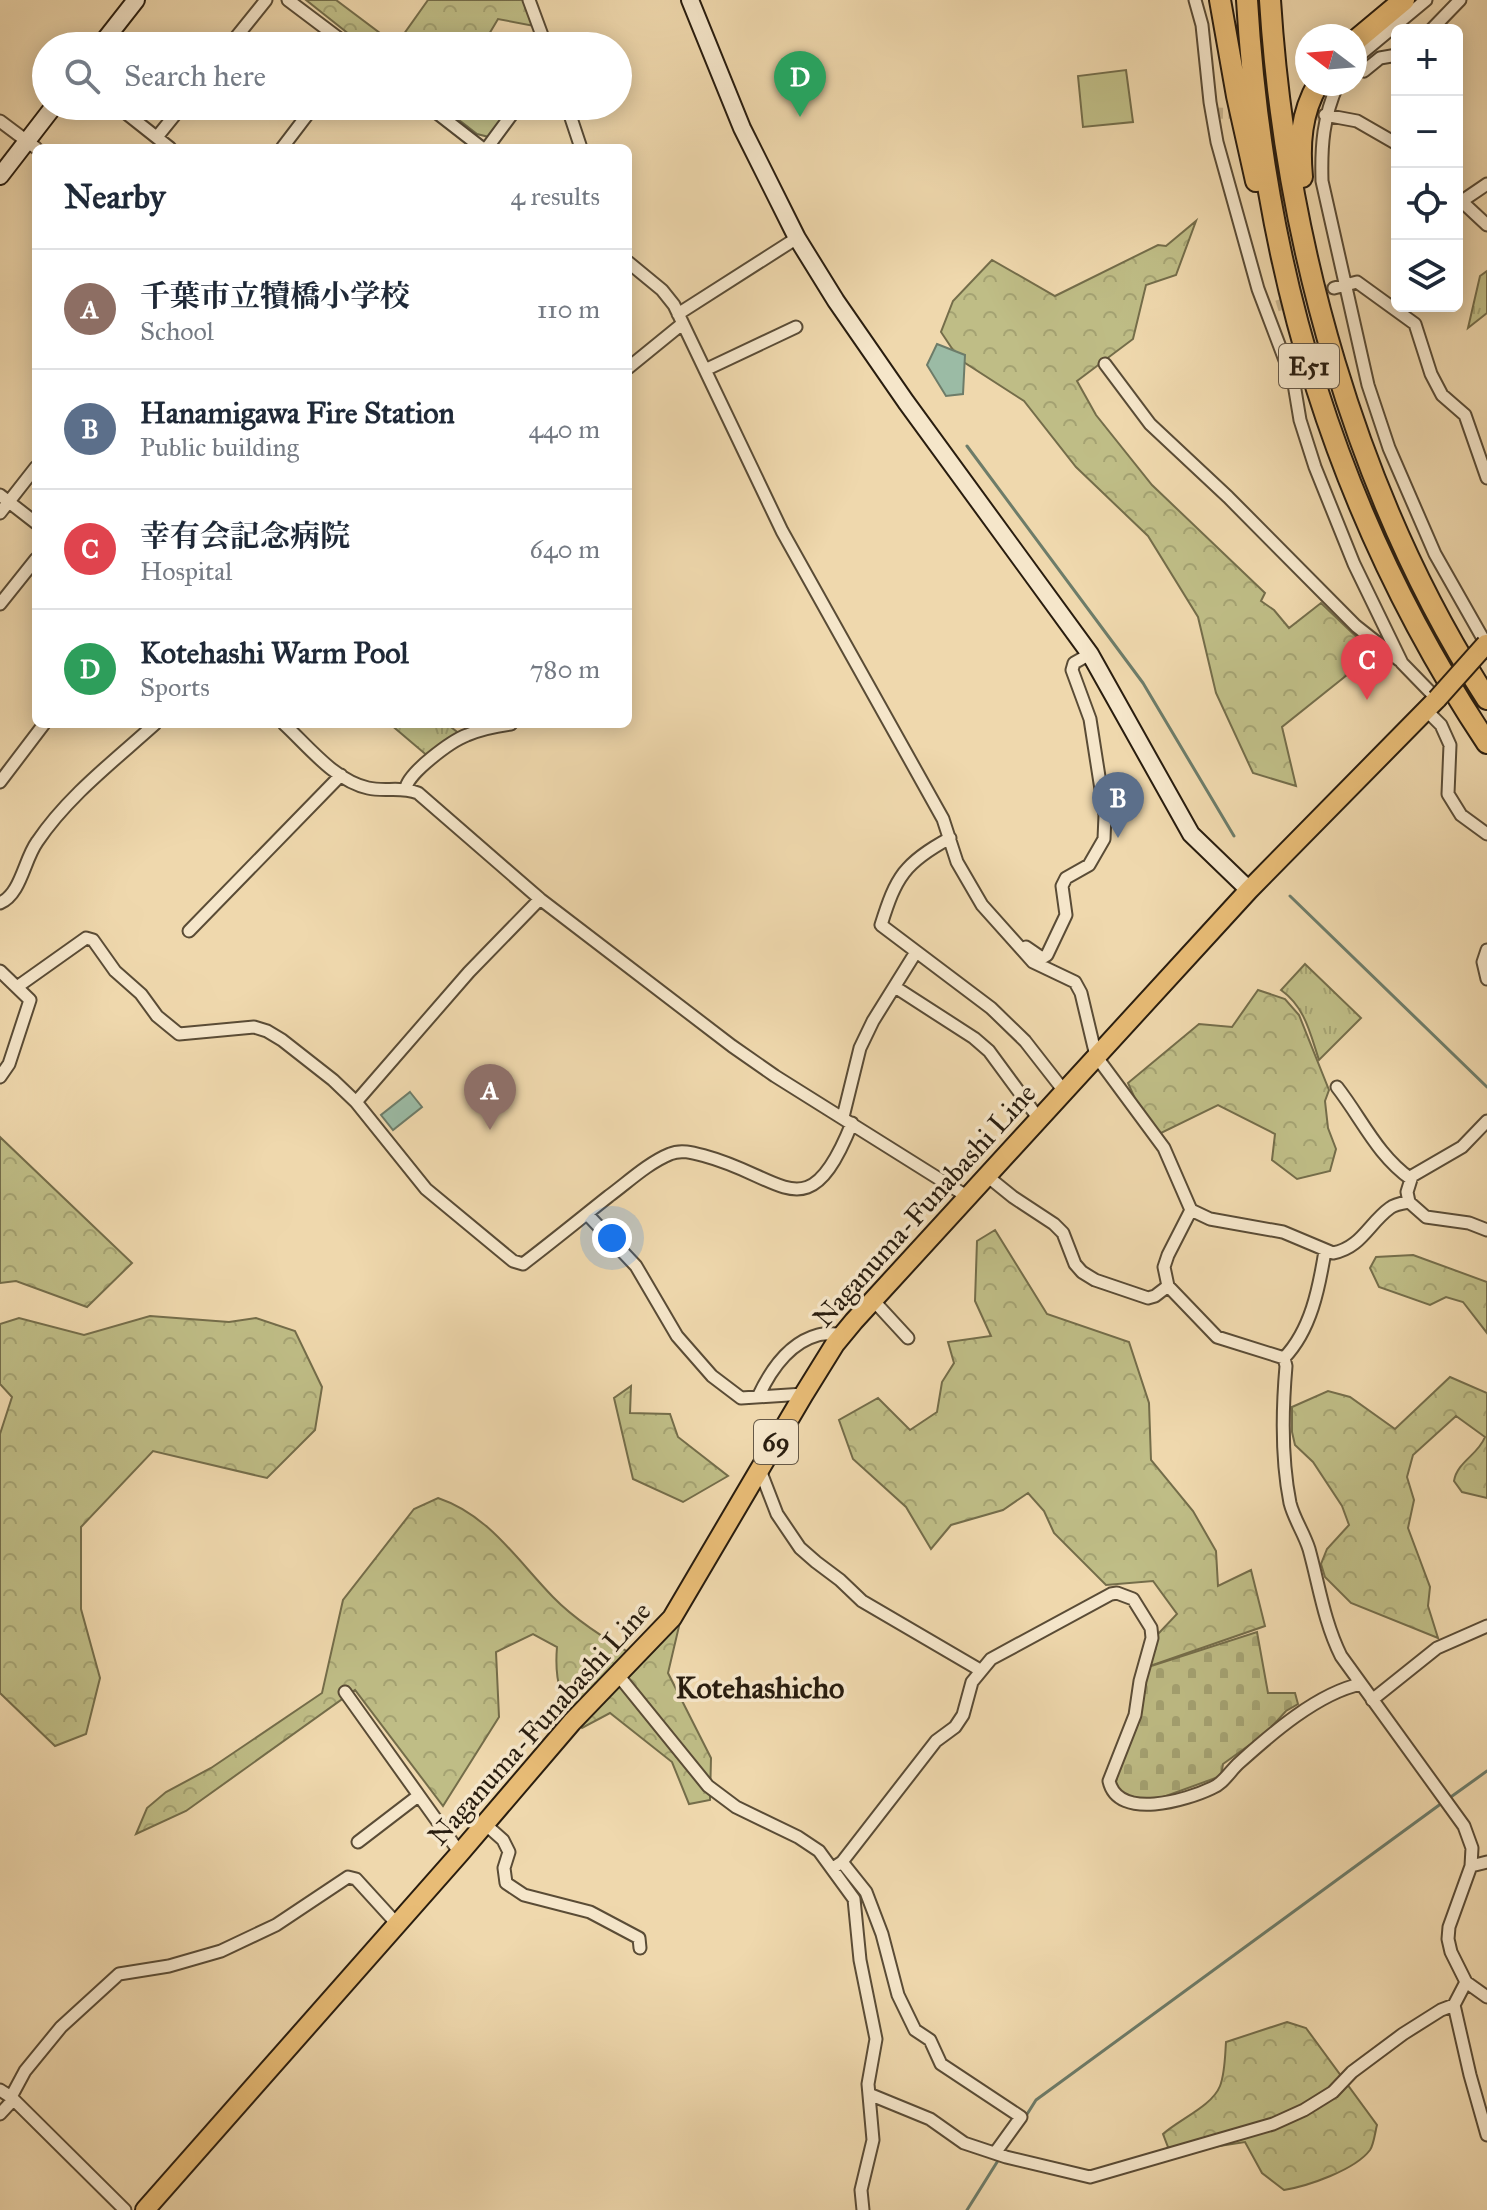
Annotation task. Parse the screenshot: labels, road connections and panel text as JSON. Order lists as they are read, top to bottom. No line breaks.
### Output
{"streets":{"highway":["E51"],"main road":["Naganuma-Funabashi Line","69"]},"districts":["Kotehashicho"],"north":"left","page":{"map_buttons":["+","−"],"search":"Search here","pins":["D","C","B","A"],"heading":["Nearby","4 results"],"list":[{"mark":"A","name":"千葉市立犢橋小学校","note":"School","value":"110 m"},{"mark":"B","name":"Hanamigawa Fire Station","note":"Public building","value":"440 m"},{"mark":"C","name":"幸有会記念病院","note":"Hospital","value":"640 m"},{"mark":"D","name":"Kotehashi Warm Pool","note":"Sports","value":"780 m"}]}}
